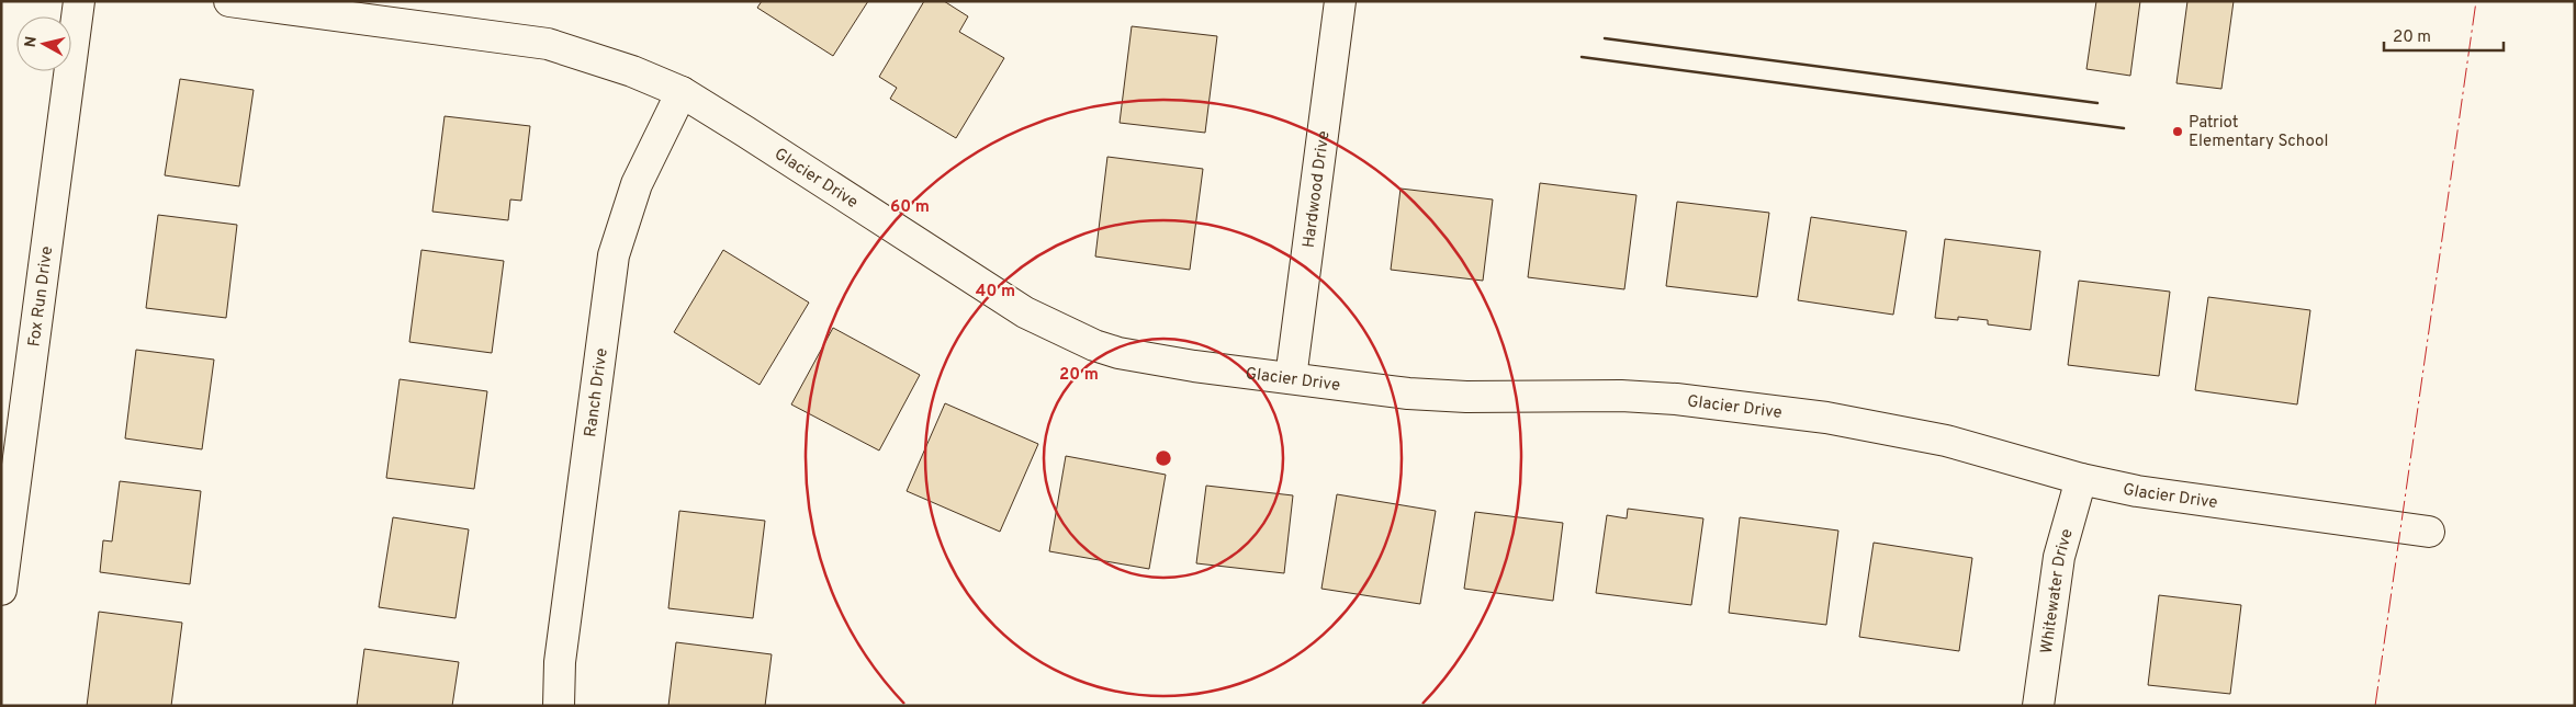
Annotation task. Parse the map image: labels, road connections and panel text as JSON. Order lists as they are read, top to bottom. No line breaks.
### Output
{"streets":{"street":["Glacier Drive","Hardwood Drive","Fox Run Drive","Ranch Drive","Whitewater Drive"]},"crossings":[["Glacier Drive","Hardwood Drive"],["Glacier Drive","Ranch Drive"],["Glacier Drive","Whitewater Drive"]],"places":["Patriot Elementary School"],"scale_bar":"20 m","north":"left","rings":["60 m","40 m","20 m"]}
